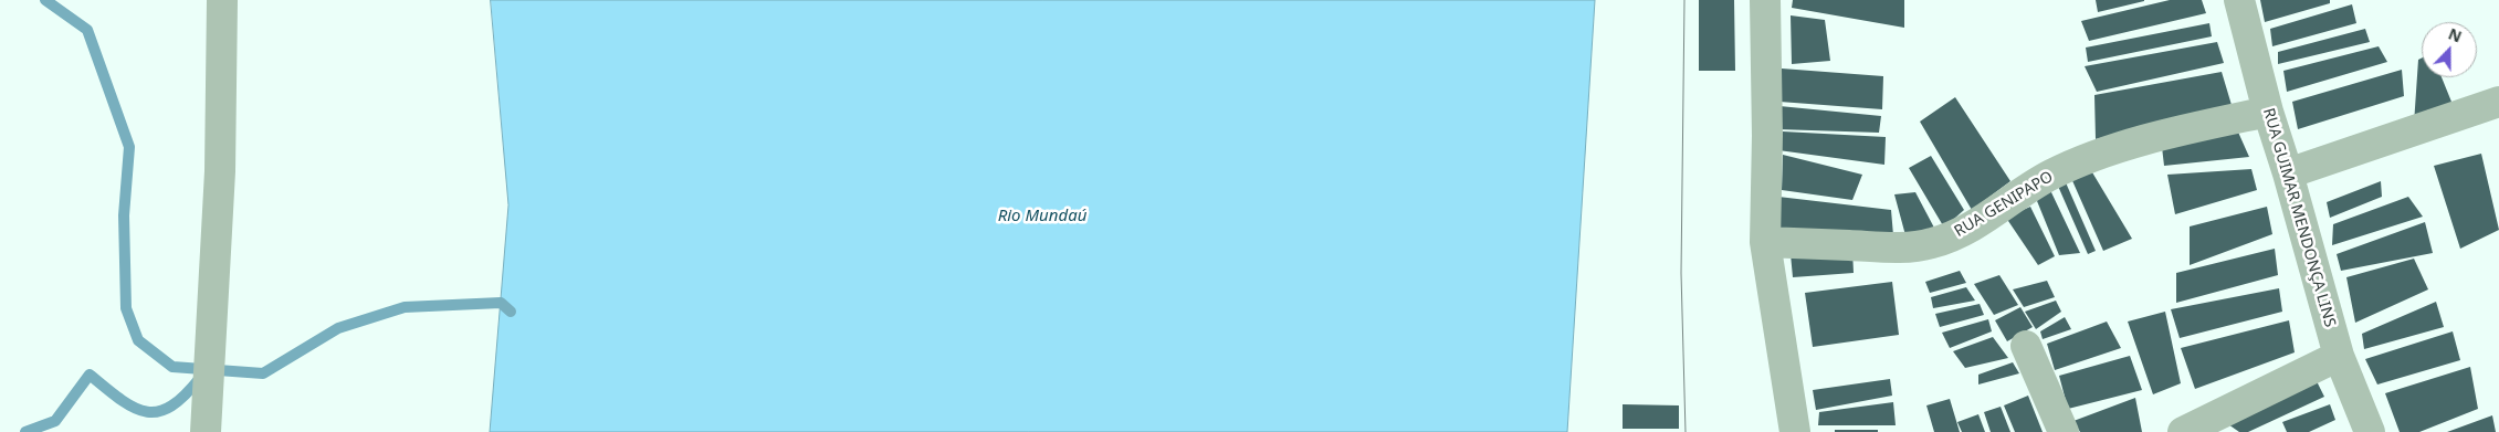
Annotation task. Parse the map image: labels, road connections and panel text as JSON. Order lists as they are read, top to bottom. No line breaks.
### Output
{"streets":{"street":["RUA GENIPAPO","RUA GUIMAR MENDONÇA LINS"]},"crossings":[["RUA GENIPAPO","RUA GUIMAR MENDONÇA LINS"]],"water":["Rio Mundaú"],"north":"top"}
